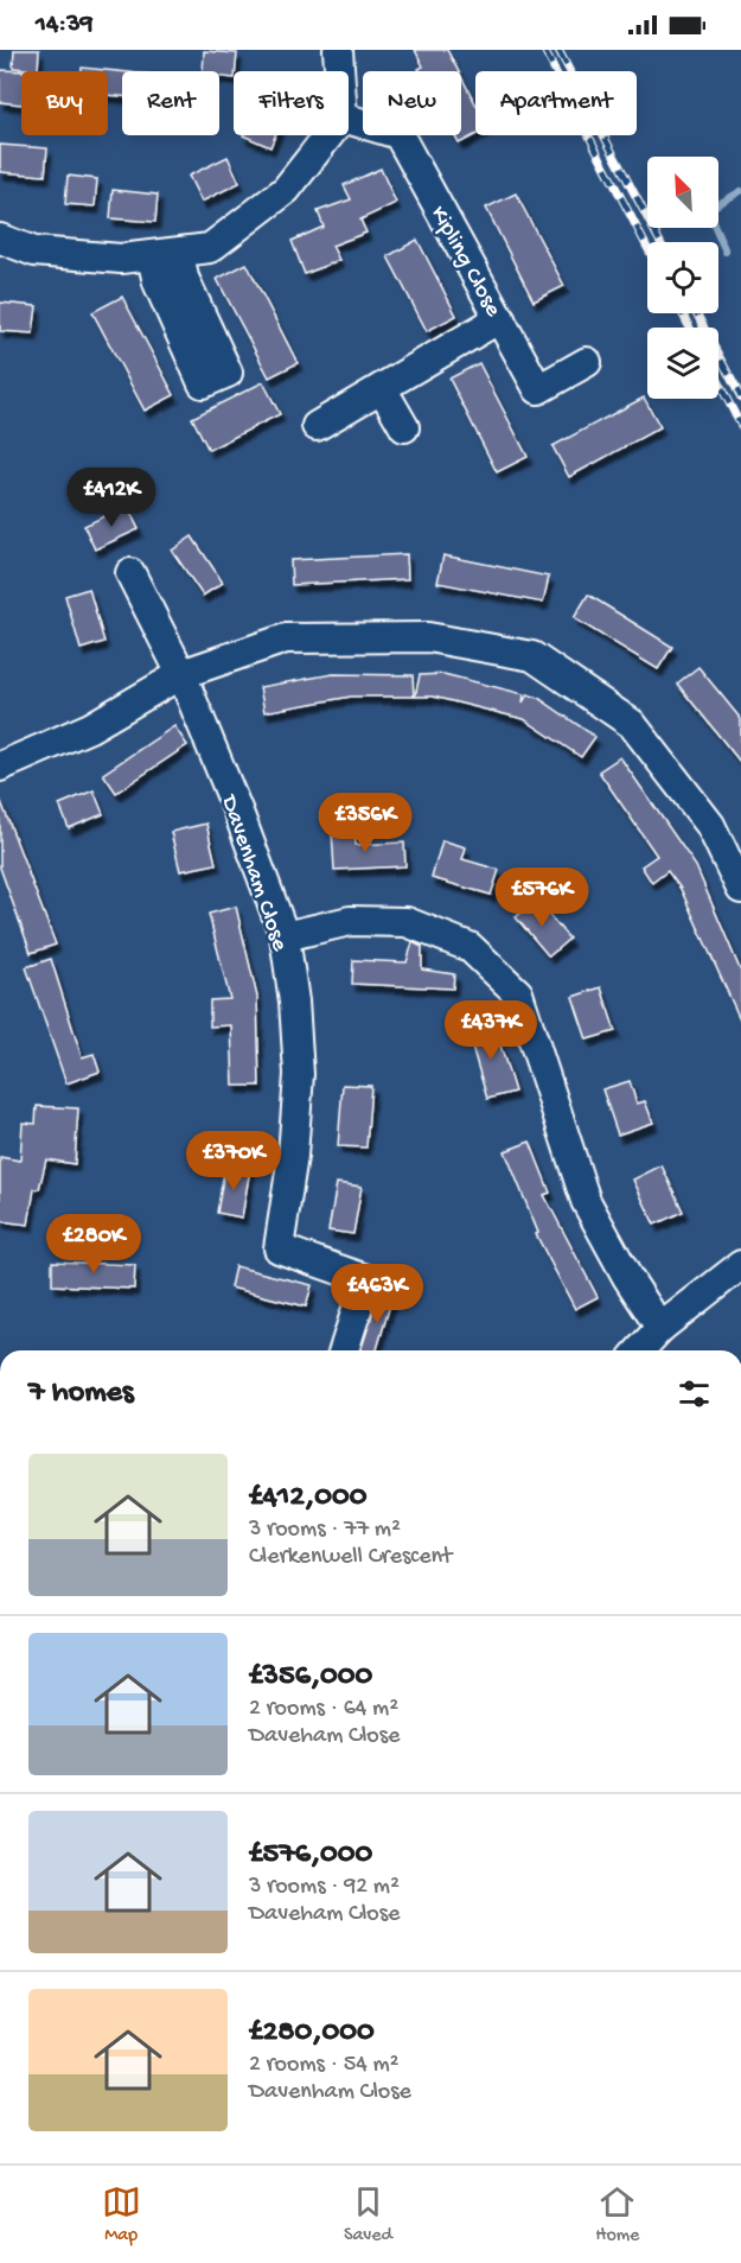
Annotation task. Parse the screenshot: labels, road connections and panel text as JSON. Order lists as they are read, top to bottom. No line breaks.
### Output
{"streets":{"street":["Kipling Close","Davenham Close"]},"north":"top left","page":{"status":"14:39","chip":["Buy","Rent","Filters","New","Apartment"],"price":["£412K","£356K","£576K","£437K","£370K","£280K","£463K"],"heading":"7 homes","list":[{"name":"£412,000","note":"3 rooms · 77 m² · Clerkenwell Crescent"},{"name":"£356,000","note":"2 rooms · 64 m² · Daveham Close"},{"name":"£576,000","note":"3 rooms · 92 m² · Daveham Close"},{"name":"£280,000","note":"2 rooms · 54 m² · Davenham Close"}],"tabs":["Map","Saved","Home"]}}
